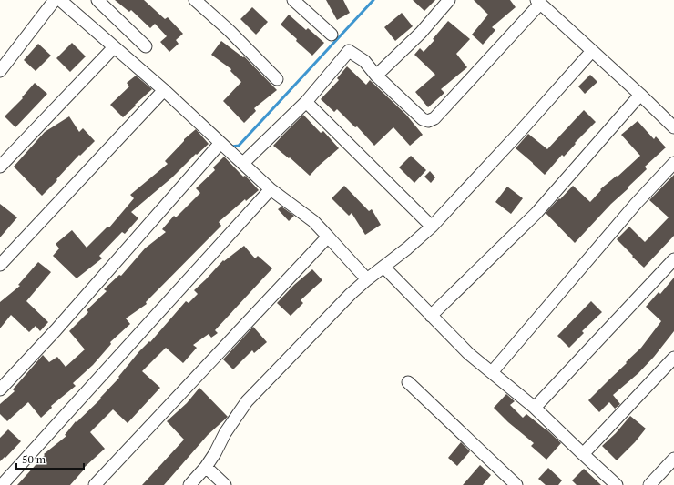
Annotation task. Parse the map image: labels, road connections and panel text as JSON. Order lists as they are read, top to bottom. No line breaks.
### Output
{"scale_bar":"50 m"}
